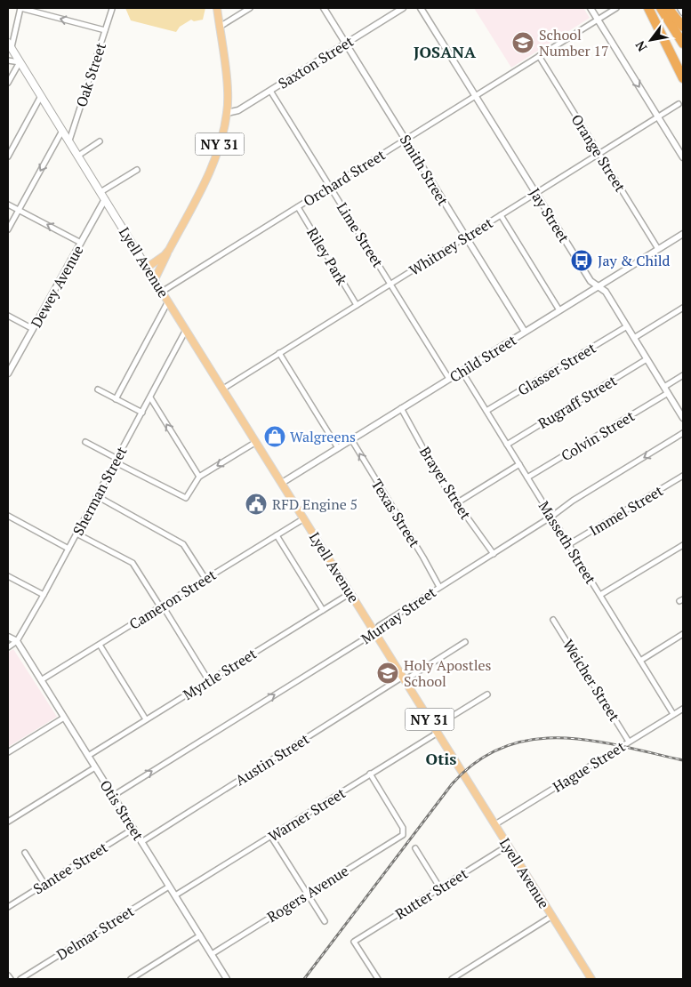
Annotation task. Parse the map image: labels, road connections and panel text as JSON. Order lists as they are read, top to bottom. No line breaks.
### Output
{"streets":{"main road":["NY 31","Lyell Avenue"],"street":["Saxton Street","Oak Street","Orange Street","Smith Street","Orchard Street","Jay Street","Lime Street","Whitney Street","Riley Park","Dewey Avenue","Child Street","Glasser Street","Rugraff Street","Colvin Street","Brayer Street","Sherman Street","Immel Street","Texas Street","Masseth Street","Cameron Street","Murray Street","Myrtle Street","Weicher Street","Austin Street","Hague Street","Otis Street","Warner Street","Santee Street","Rogers Avenue","Rutter Street","Delmar Street"]},"crossings":[["Saxton Street","NY 31"],["Saxton Street","Smith Street"],["Saxton Street","Lime Street"],["Oak Street","Lyell Avenue"],["NY 31","Lyell Avenue"],["Orange Street","Orchard Street"],["Orange Street","Whitney Street"],["Orange Street","Child Street"],["Smith Street","Orchard Street"],["Smith Street","Whitney Street"],["Smith Street","Child Street"],["Orchard Street","Jay Street"],["Orchard Street","Lime Street"],["Orchard Street","Riley Park"],["Orchard Street","Lyell Avenue"],["Jay Street","Whitney Street"],["Jay Street","Child Street"],["Jay Street","Glasser Street"],["Jay Street","Rugraff Street"],["Jay Street","Colvin Street"],["Lime Street","Whitney Street"],["Lime Street","Child Street"],["Whitney Street","Riley Park"],["Whitney Street","Lyell Avenue"],["Lyell Avenue","Dewey Avenue"],["Lyell Avenue","Child Street"],["Lyell Avenue","Sherman Street"],["Lyell Avenue","Cameron Street"],["Lyell Avenue","Murray Street"],["Lyell Avenue","Myrtle Street"],["Lyell Avenue","Austin Street"],["Lyell Avenue","Hague Street"],["Lyell Avenue","Warner Street"],["Lyell Avenue","Rutter Street"],["Child Street","Brayer Street"],["Child Street","Texas Street"],["Child Street","Masseth Street"],["Glasser Street","Masseth Street"],["Rugraff Street","Masseth Street"],["Colvin Street","Masseth Street"],["Brayer Street","Murray Street"],["Sherman Street","Otis Street"],["Immel Street","Masseth Street"],["Texas Street","Murray Street"],["Masseth Street","Murray Street"],["Masseth Street","Hague Street"],["Cameron Street","Otis Street"],["Murray Street","Otis Street"],["Myrtle Street","Otis Street"],["Weicher Street","Hague Street"],["Austin Street","Otis Street"],["Otis Street","Warner Street"],["Otis Street","Santee Street"],["Otis Street","Rogers Avenue"],["Otis Street","Delmar Street"],["Warner Street","Rogers Avenue"]],"one_way":["Texas Street"],"districts":["JOSANA","Otis"],"places":{"school or university":["School Number 17","Holy Apostles School"],"bus stop":["Jay & Child"],"shop":["Walgreens"],"public building":["RFD Engine 5"]},"north":"bottom left"}
